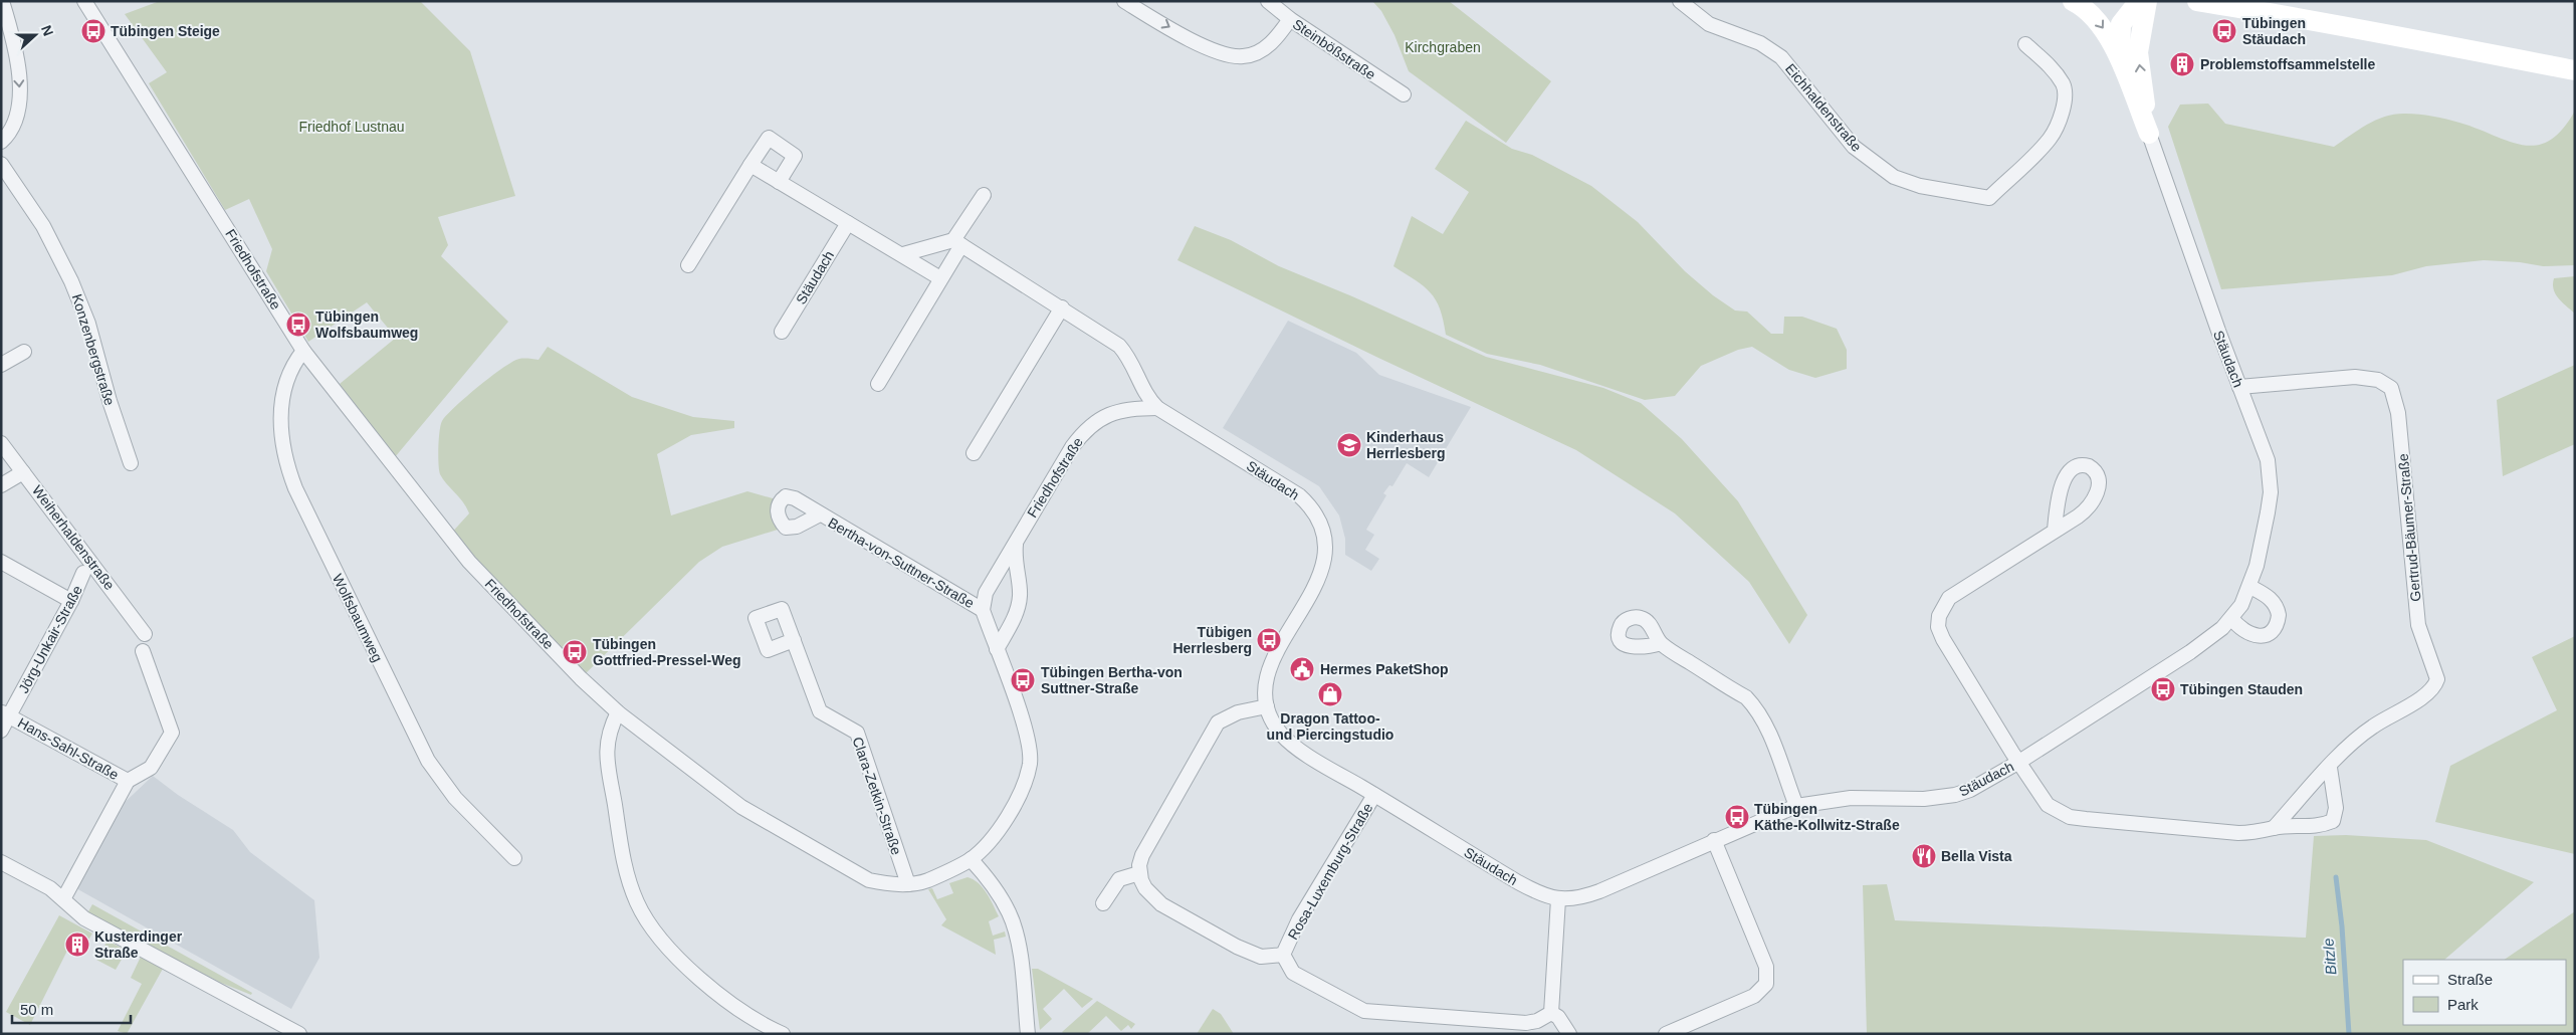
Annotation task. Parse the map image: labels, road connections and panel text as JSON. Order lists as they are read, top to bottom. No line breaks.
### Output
{"streets":{"street":["Steinbößstraße","Eichhaldenstraße","Friedhofstraße","Stäudach","Konzenbergstraße","Gertrud-Bäumer-Straße","Weiherhaldenstraße","Bertha-von-Suttner-Straße","Wolfsbaumweg","Jörg-Unkair-Straße","Hans-Sahl-Straße","Clara-Zetkin-Straße","Rosa-Luxemburg-Straße"]},"crossings":[["Friedhofstraße","Stäudach"],["Friedhofstraße","Bertha-von-Suttner-Straße"],["Friedhofstraße","Wolfsbaumweg"],["Friedhofstraße","Clara-Zetkin-Straße"],["Stäudach","Gertrud-Bäumer-Straße"],["Stäudach","Rosa-Luxemburg-Straße"],["Jörg-Unkair-Straße","Hans-Sahl-Straße"]],"water":["Bitzle"],"parks":["Kirchgraben","Friedhof Lustnau"],"places":{"bus stop":["Tübingen Steige","Tübingen Stäudach","Tübingen Wolfsbaumweg","Tübigen Herrlesberg","Tübingen Gottfried-Pressel-Weg","Tübingen Bertha-von Suttner-Straße","Tübingen Stauden","Tübingen Käthe-Kollwitz-Straße"],"building":["Problemstoffsammelstelle","Kusterdinger Straße"],"school or university":["Kinderhaus Herrlesberg"],"public building":["Hermes PaketShop"],"shop":["Dragon Tattoo- und Piercingstudio"],"restaurant":["Bella Vista"]},"legend":["Straße","Park"],"scale_bar":"50 m","north":"right"}
